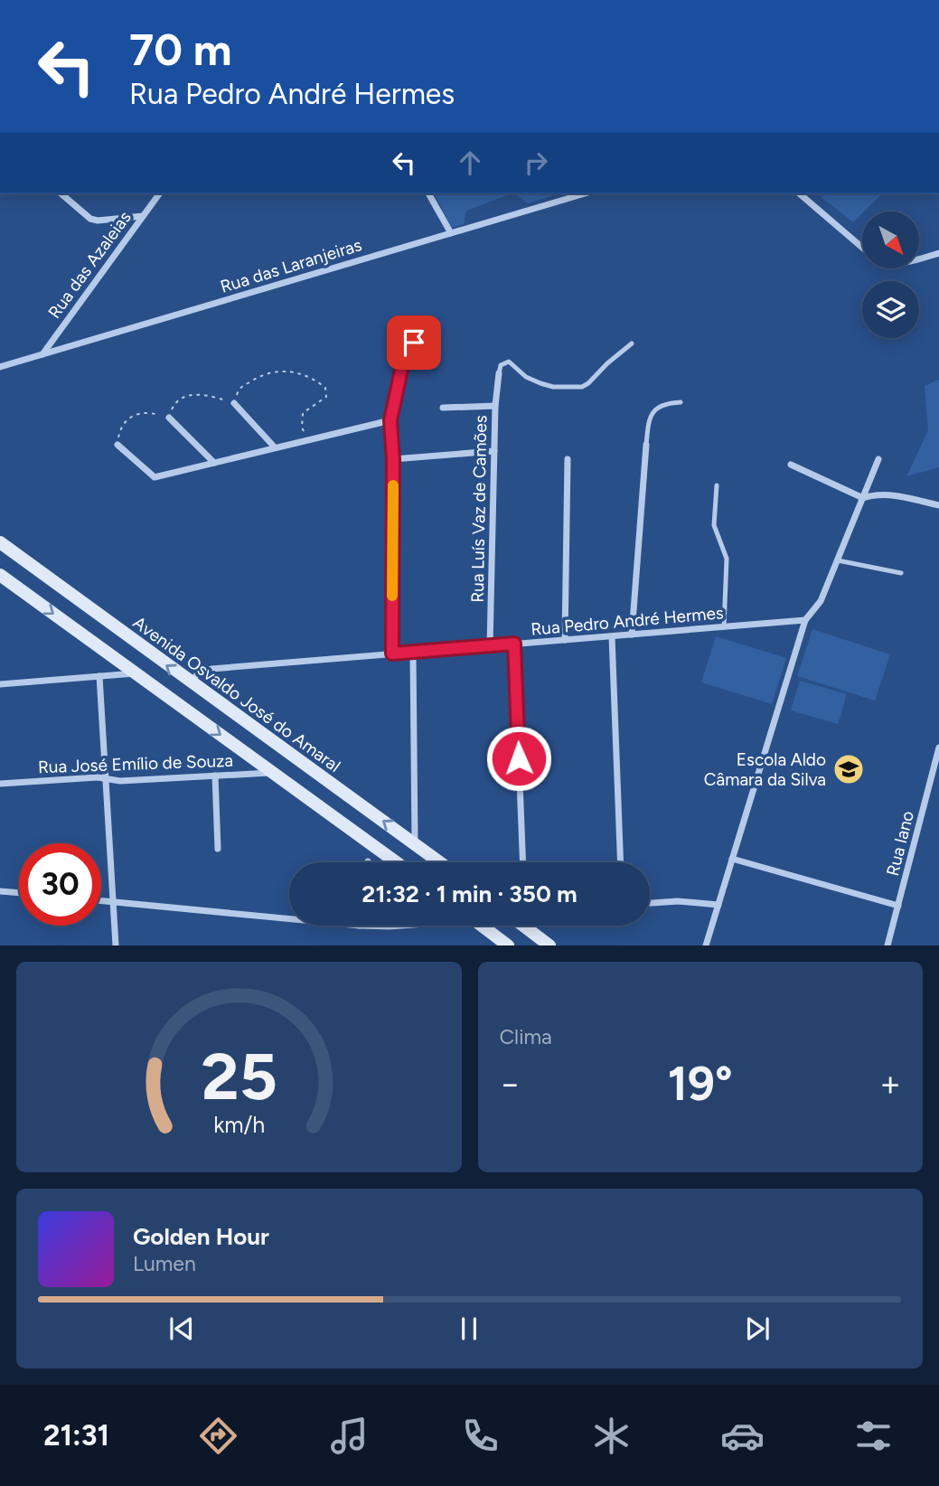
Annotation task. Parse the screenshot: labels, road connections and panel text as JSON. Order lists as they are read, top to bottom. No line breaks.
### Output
{"streets":{"main road":["Avenida Osvaldo José do Amaral"],"street":["Rua das Azaleias","Rua das Laranjeiras","Rua Luís Vaz de Camões","Rua Pedro André Hermes","Rua José Emílio de Souza","Rua Iano"]},"crossings":[["Rua das Azaleias","Rua das Laranjeiras"],["Rua Luís Vaz de Camões","Rua Pedro André Hermes"],["Rua Pedro André Hermes","Avenida Osvaldo José do Amaral"]],"places":{"school or university":["Escola Aldo Câmara da Silva"]},"north":"bottom right","page":{"turn":["70 m","Rua Pedro André Hermes"],"limit":"30","trip":"21:32 · 1 min · 350 m","tile":"Clima","heat":["−","19°","+"],"song":["Golden Hour","Lumen"],"tabs":"21:31","gauge":["25","km/h"]}}
